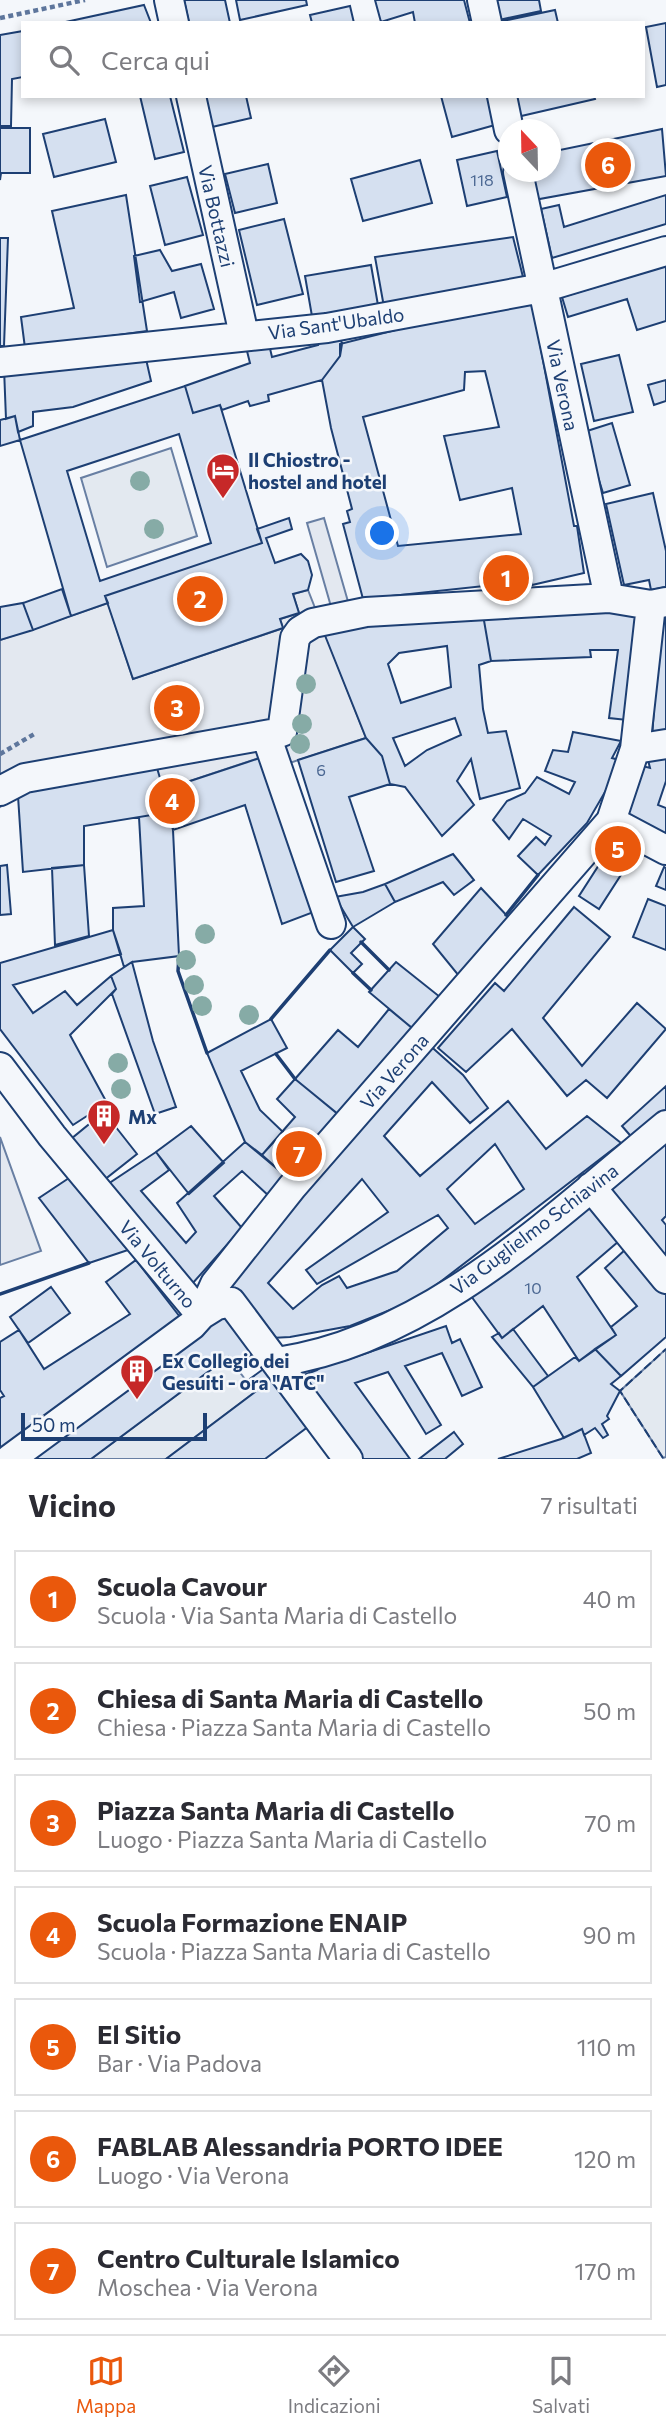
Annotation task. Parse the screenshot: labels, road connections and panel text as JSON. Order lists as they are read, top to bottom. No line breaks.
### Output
{"streets":{"street":["Via Bottazzi","Via Sant'Ubaldo","Via Verona","Via Guglielmo Schiavina","Via Volturno"]},"crossings":[["Via Bottazzi","Via Sant'Ubaldo"],["Via Sant'Ubaldo","Via Verona"],["Via Verona","Via Volturno"],["Via Guglielmo Schiavina","Via Volturno"]],"places":{"hotel":["Il Chiostro - hostel and hotel"],"building":["Mx","Ex Collegio dei Gesuiti - ora \"ATC\""]},"house_numbers":["118","6","10"],"scale_bar":"50 m","north":"top","page":{"search":"Cerca qui","pins":["6","1","2","3","4","5","7"],"scale":"50 m","heading":["Vicino","7 risultati"],"list":[{"mark":"1","name":"Scuola Cavour","note":"Scuola · Via Santa Maria di Castello","value":"40 m"},{"mark":"2","name":"Chiesa di Santa Maria di Castello","note":"Chiesa · Piazza Santa Maria di Castello","value":"50 m"},{"mark":"3","name":"Piazza Santa Maria di Castello","note":"Luogo · Piazza Santa Maria di Castello","value":"70 m"},{"mark":"4","name":"Scuola Formazione ENAIP","note":"Scuola · Piazza Santa Maria di Castello","value":"90 m"},{"mark":"5","name":"El Sitio","note":"Bar · Via Padova","value":"110 m"},{"mark":"6","name":"FABLAB Alessandria PORTO IDEE","note":"Luogo · Via Verona","value":"120 m"},{"mark":"7","name":"Centro Culturale Islamico","note":"Moschea · Via Verona","value":"170 m"}],"nav":["Mappa","Indicazioni","Salvati"]}}
